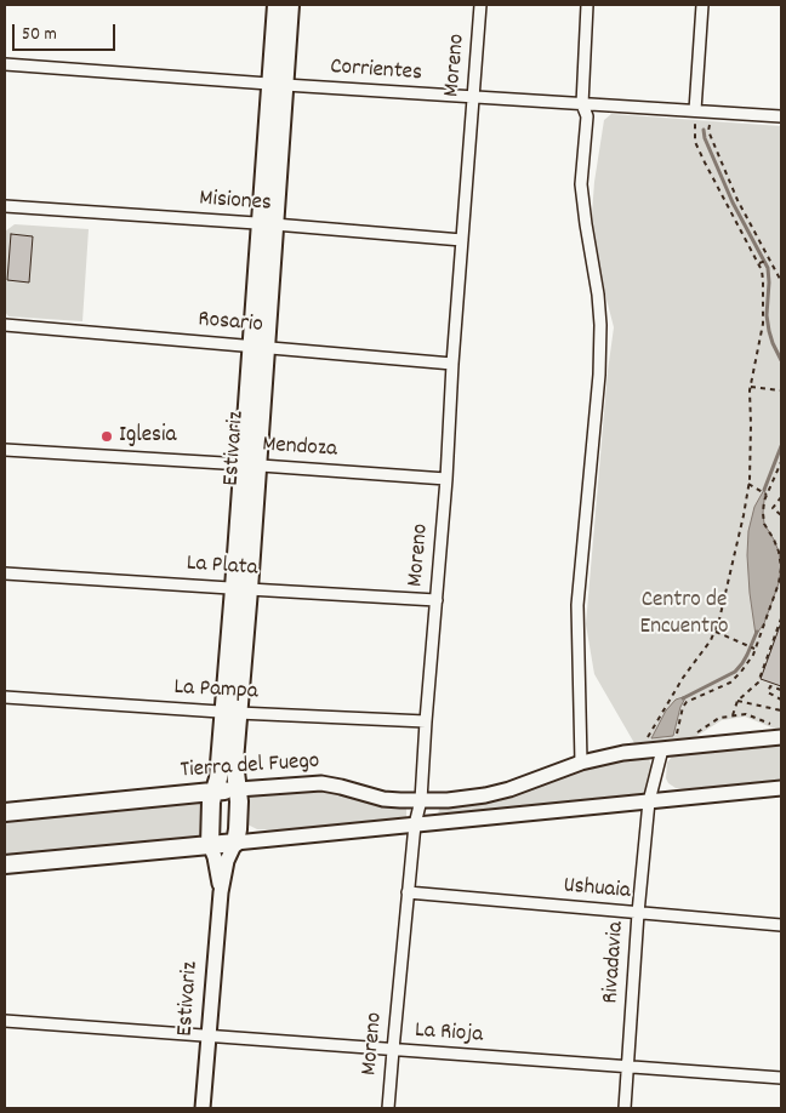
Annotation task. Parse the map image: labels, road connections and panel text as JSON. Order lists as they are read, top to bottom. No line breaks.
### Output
{"streets":{"main road":["Estivariz","Tierra del Fuego"],"street":["Moreno","Corrientes","Misiones","Rosario","Mendoza","La Plata","La Pampa","Ushuaia","Rivadavia","La Rioja"]},"crossings":[["Moreno","Corrientes"],["Moreno","Misiones"],["Moreno","Rosario"],["Moreno","Mendoza"],["Moreno","La Plata"],["Moreno","La Pampa"],["Moreno","Tierra del Fuego"],["Moreno","Ushuaia"],["Moreno","La Rioja"],["Corrientes","Estivariz"],["Misiones","Estivariz"],["Rosario","Estivariz"],["Estivariz","Mendoza"],["Estivariz","La Plata"],["Estivariz","La Pampa"],["Estivariz","Tierra del Fuego"],["Estivariz","La Rioja"],["Tierra del Fuego","Rivadavia"],["Ushuaia","Rivadavia"],["Rivadavia","La Rioja"]],"parks":["Centro de Encuentro"],"places":["Iglesia"],"scale_bar":"50 m"}
